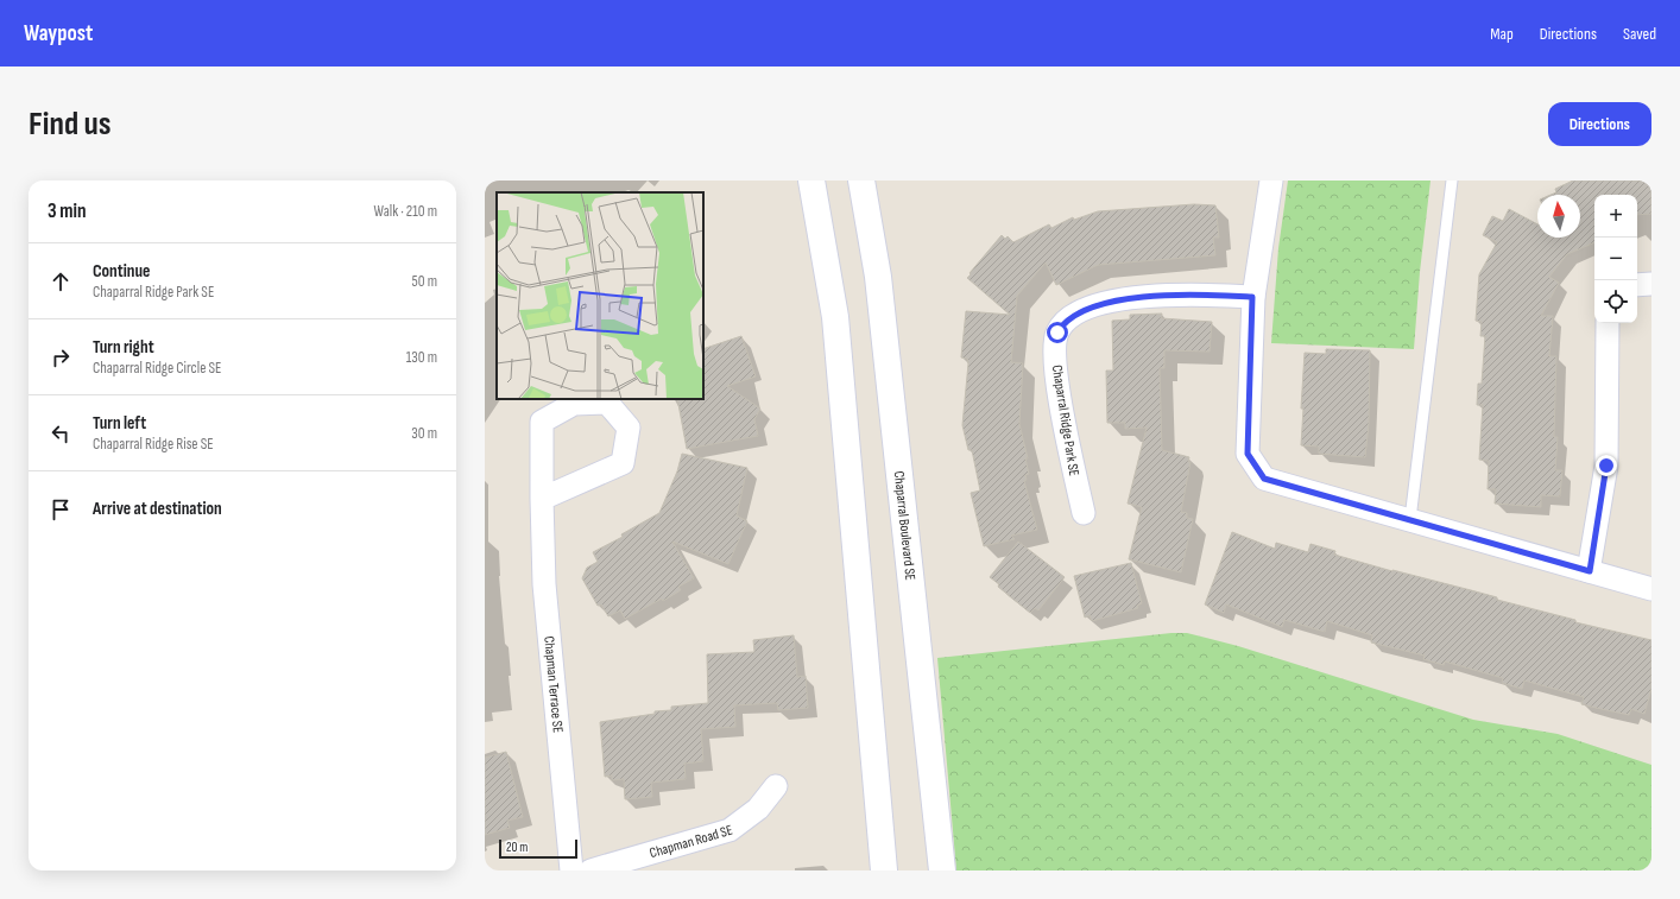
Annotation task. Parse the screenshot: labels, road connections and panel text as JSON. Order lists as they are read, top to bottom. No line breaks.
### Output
{"streets":{"main road":["Chaparral Boulevard SE"],"street":["Chaparral Ridge Park SE","Chapman Terrace SE","Chapman Road SE"]},"scale_bar":"20 m","north":"top","page":{"header":"Waypost","nav":["Map","Directions","Saved"],"buttons":"Directions","title":"Find us","heading":["3 min","Walk · 210 m"],"map_buttons":["+","−"],"list":[["Continue","Chaparral Ridge Park SE","50 m"],["Turn right","Chaparral Ridge Circle SE","130 m"],["Turn left","Chaparral Ridge Rise SE","30 m"],"Arrive at destination"],"scale":"20 m"}}
